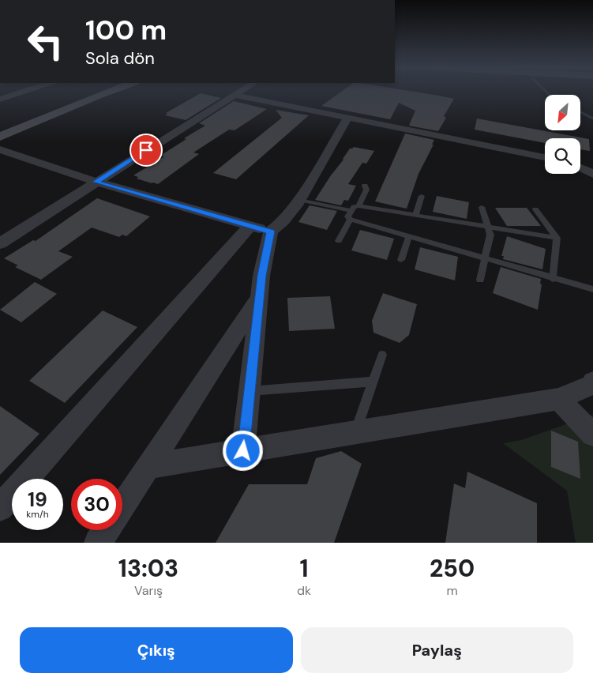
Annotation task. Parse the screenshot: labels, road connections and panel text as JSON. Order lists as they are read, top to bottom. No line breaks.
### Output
{"north":"bottom left","page":{"turn":["100 m","Sola dön"],"speed":"19 km/h","limit":"30","eta":["13:03","Varış","1","dk","250","m"],"buttons":["Çıkış","Paylaş"]}}
